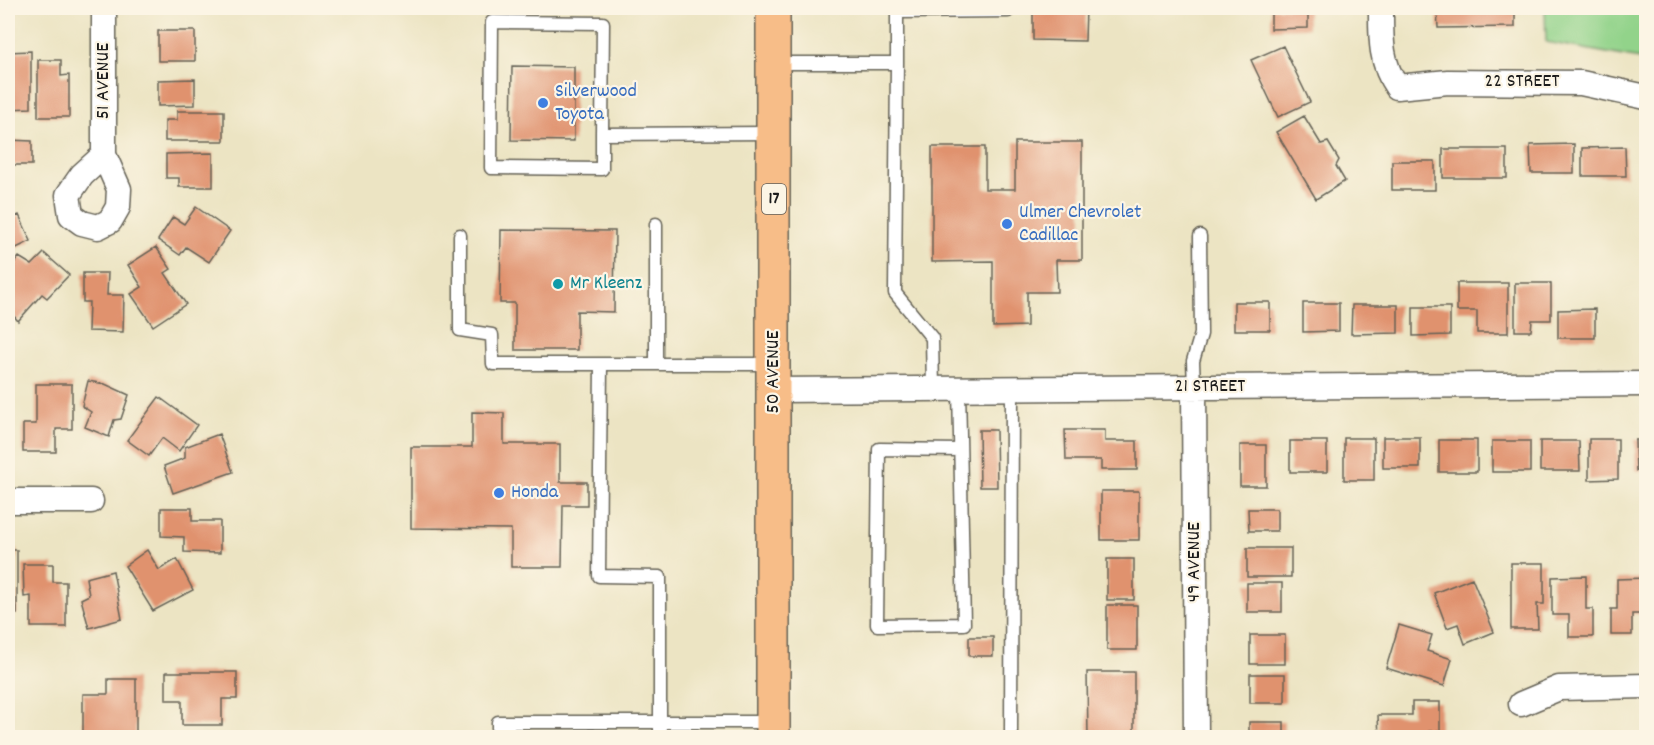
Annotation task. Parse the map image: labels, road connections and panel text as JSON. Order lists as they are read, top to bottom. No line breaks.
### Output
{"streets":{"main road":["17","50 AVENUE"],"street":["51 AVENUE","22 STREET","21 STREET","49 AVENUE"]},"crossings":[["50 AVENUE","21 STREET"],["21 STREET","49 AVENUE"]],"places":["Silverwood Toyota","Ulmer Chevrolet Cadillac","Mr Kleenz","Honda"]}
